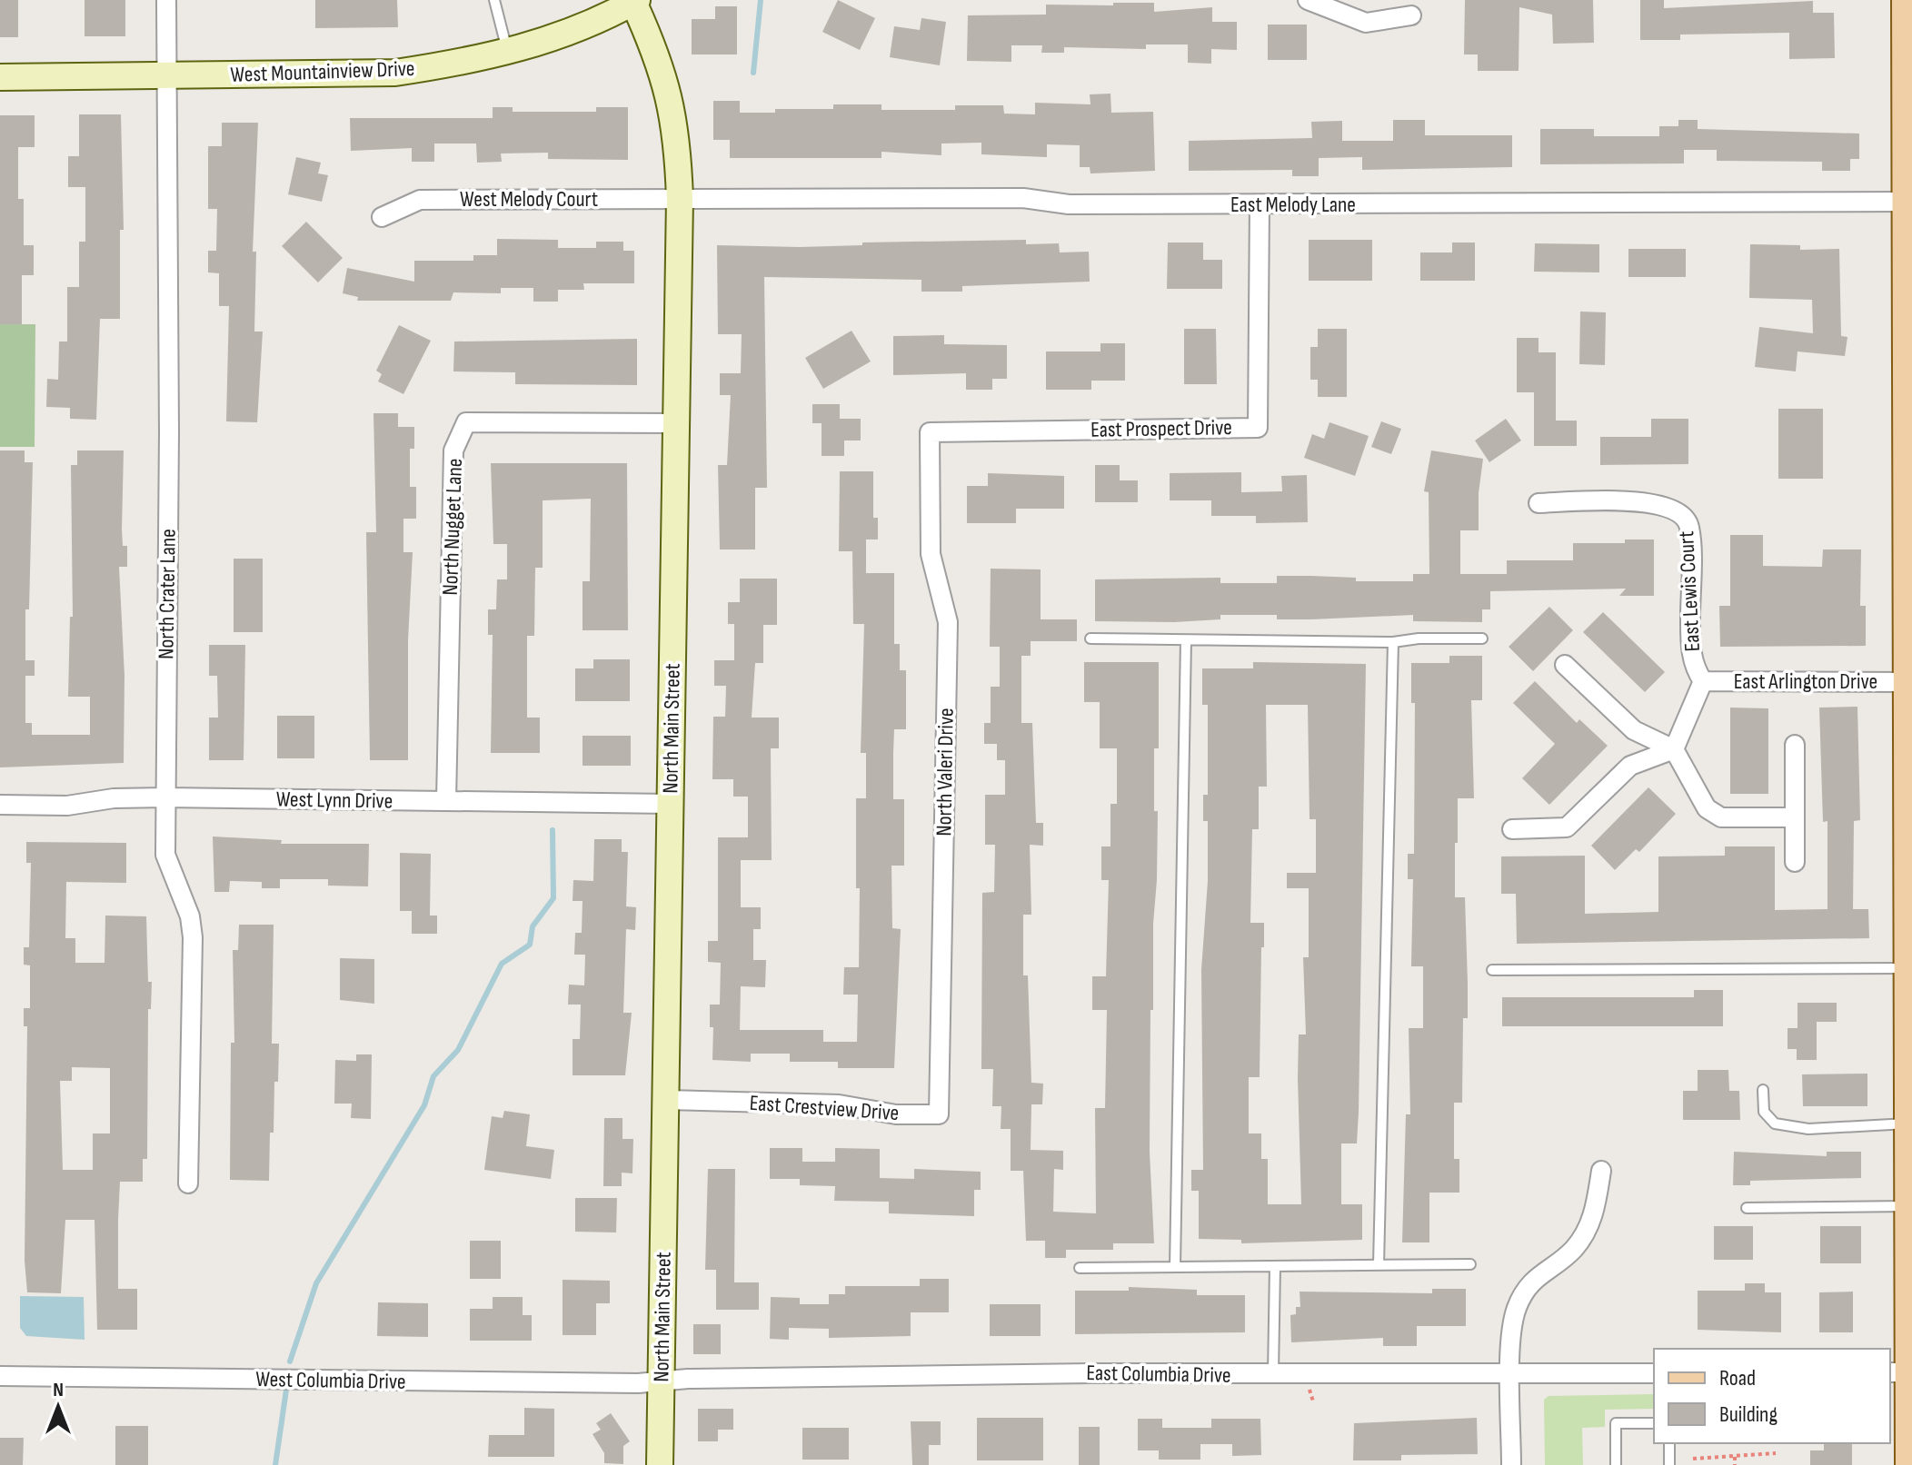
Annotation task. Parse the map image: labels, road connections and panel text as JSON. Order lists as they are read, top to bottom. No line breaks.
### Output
{"streets":{"street":["West Mountainview Drive","West Melody Court","East Melody Lane","East Prospect Drive","North Nugget Lane","East Lewis Court","North Crater Lane","East Arlington Drive","North Main Street","North Valeri Drive","West Lynn Drive","East Crestview Drive","East Columbia Drive","West Columbia Drive"]},"crossings":[["West Mountainview Drive","North Crater Lane"],["West Mountainview Drive","North Main Street"],["West Melody Court","East Melody Lane"],["West Melody Court","North Main Street"],["East Melody Lane","East Prospect Drive"],["East Melody Lane","North Main Street"],["East Prospect Drive","North Valeri Drive"],["North Nugget Lane","North Main Street"],["North Nugget Lane","West Lynn Drive"],["East Lewis Court","East Arlington Drive"],["North Crater Lane","West Lynn Drive"],["North Main Street","West Lynn Drive"],["North Main Street","East Crestview Drive"],["North Main Street","East Columbia Drive"],["North Main Street","West Columbia Drive"],["North Valeri Drive","East Crestview Drive"],["East Columbia Drive","West Columbia Drive"]],"legend":["Road","Building"],"north":"top"}
